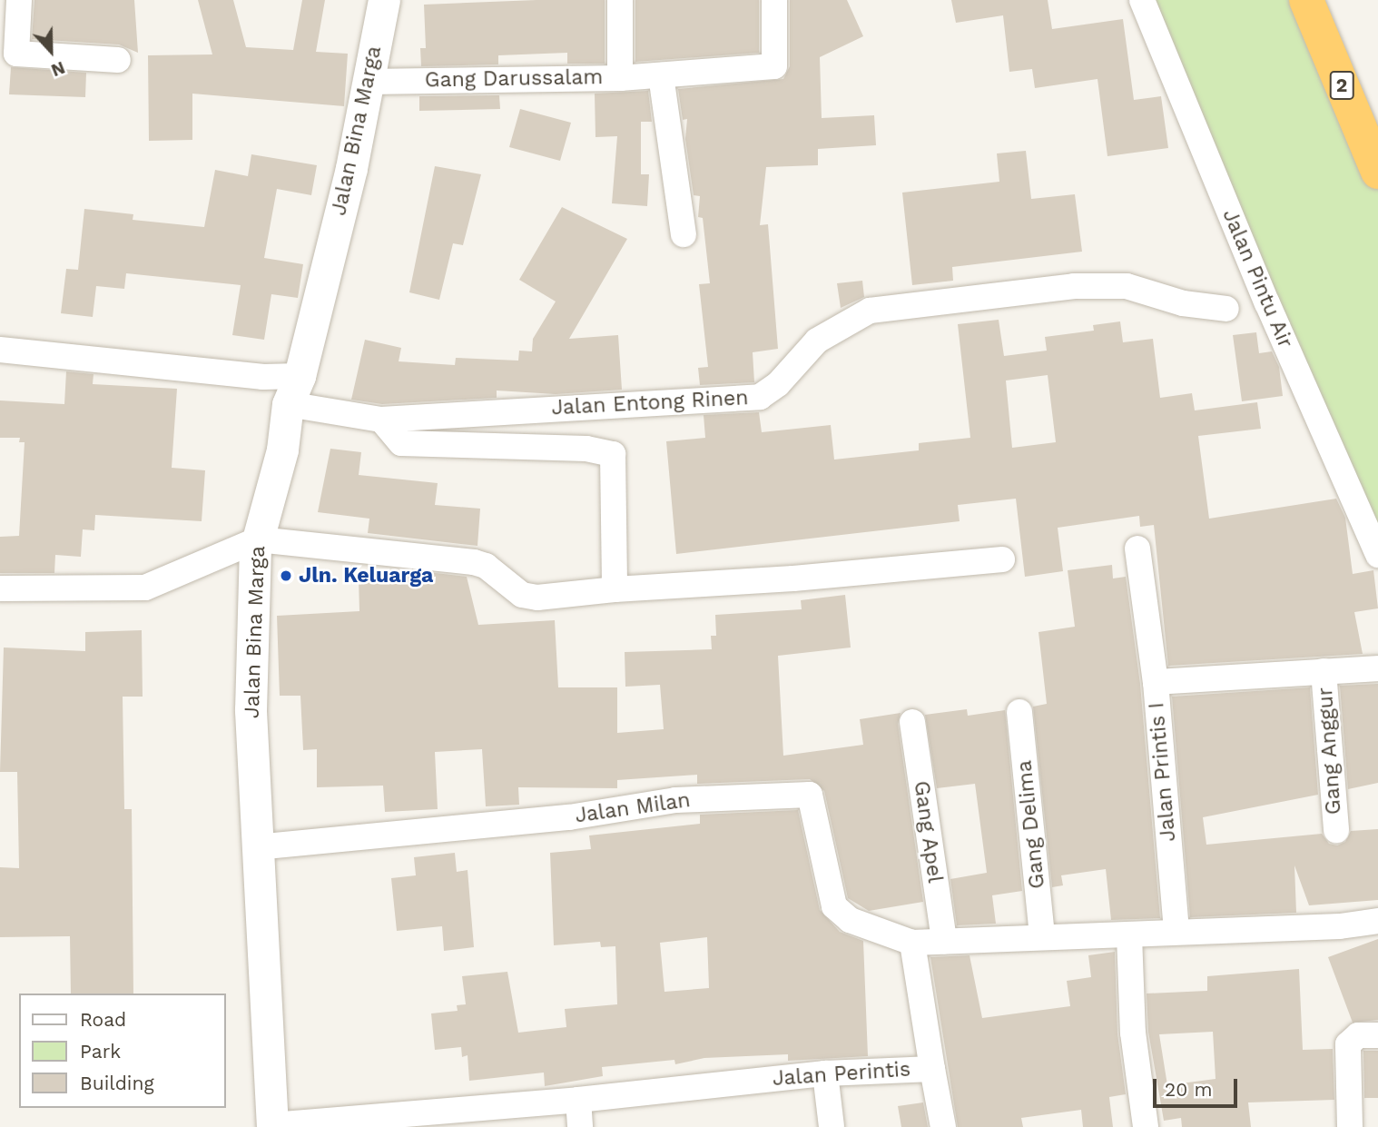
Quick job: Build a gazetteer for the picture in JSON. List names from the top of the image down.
{
  "streets": {
    "highway": ["2"],
    "street": [
      "Gang Darussalam",
      "Jalan Bina Marga",
      "Jalan Pintu Air",
      "Jalan Entong Rinen",
      "Gang Anggur",
      "Jalan Printis I",
      "Jalan Milan",
      "Gang Delima",
      "Gang Apel",
      "Jalan Perintis"
    ]
  },
  "crossings": [
    ["Gang Darussalam", "Jalan Bina Marga"],
    ["Jalan Bina Marga", "Jalan Entong Rinen"],
    ["Jalan Bina Marga", "Jalan Milan"],
    ["Jalan Bina Marga", "Jalan Perintis"],
    ["Gang Anggur", "Jalan Printis I"],
    ["Jalan Milan", "Jalan Perintis"]
  ],
  "places": ["Jln. Keluarga"],
  "legend": ["Road", "Park", "Building"],
  "scale_bar": "20 m",
  "north": "bottom"
}
